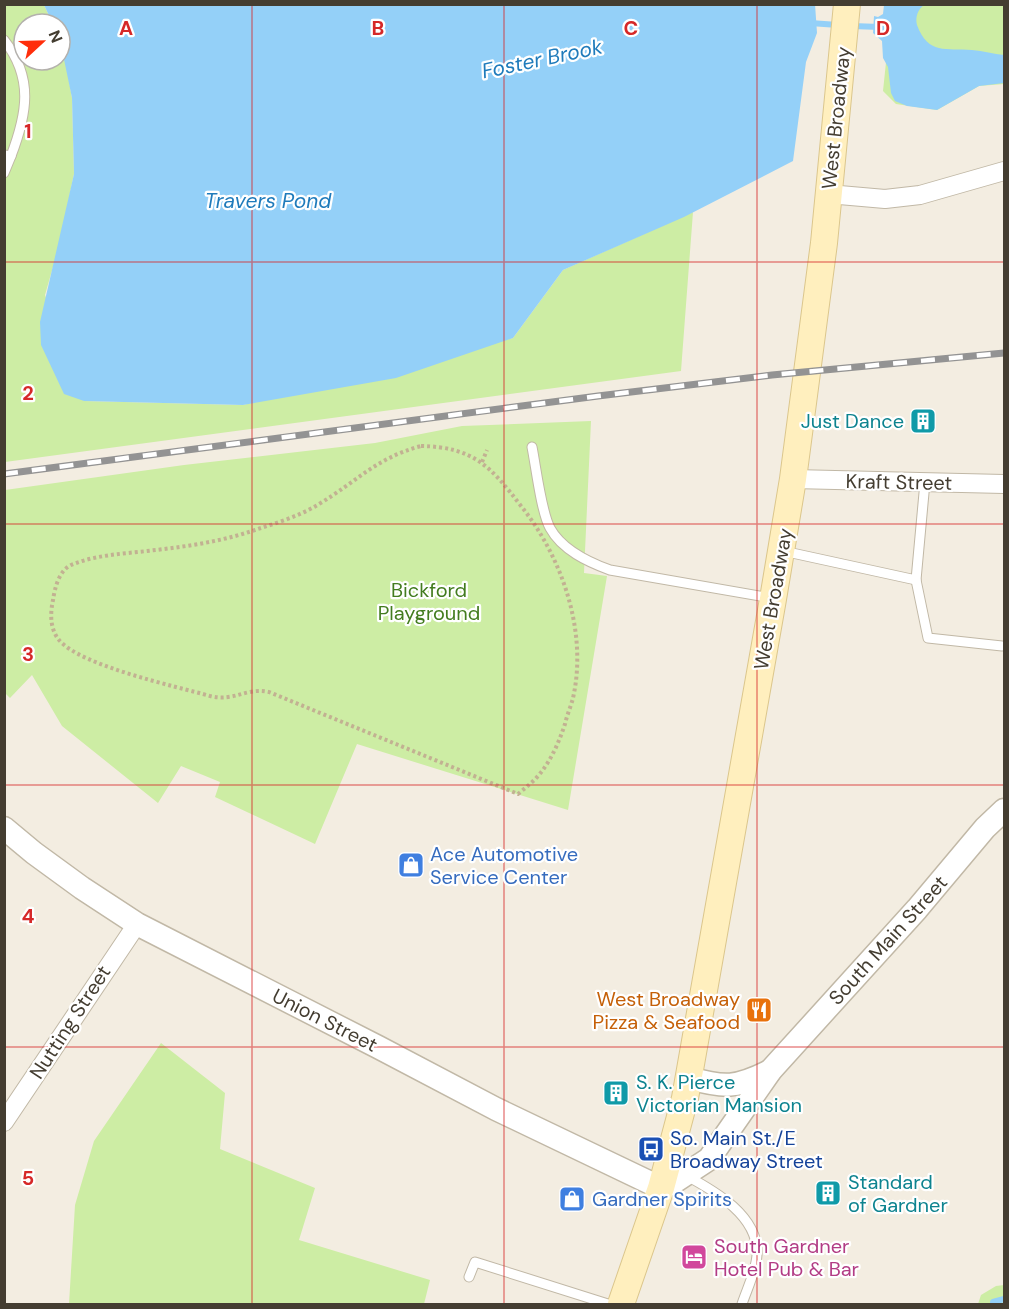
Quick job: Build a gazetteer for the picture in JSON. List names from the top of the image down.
{
  "streets": {
    "main road": ["West Broadway"],
    "street": [
      "Kraft Street",
      "South Main Street",
      "Union Street",
      "Nutting Street"
    ]
  },
  "crossings": [
    ["West Broadway", "Kraft Street"],
    ["West Broadway", "South Main Street"],
    ["West Broadway", "Union Street"],
    ["South Main Street", "Union Street"],
    ["Union Street", "Nutting Street"]
  ],
  "water": ["Foster Brook", "Travers Pond"],
  "parks": ["Bickford Playground"],
  "places": {
    "building": ["Just Dance", "S. K. Pierce Victorian Mansion", "Standard of Gardner"],
    "shop": ["Ace Automotive Service Center", "Gardner Spirits"],
    "restaurant": ["West Broadway Pizza & Seafood"],
    "bus stop": ["So. Main St./E Broadway Street"],
    "hotel": ["South Gardner Hotel Pub & Bar"]
  },
  "north": "right",
  "grid": {
    "columns": [
      "A",
      "B",
      "C",
      "D"
    ],
    "rows": [
      "1",
      "2",
      "3",
      "4",
      "5"
    ]
  }
}
